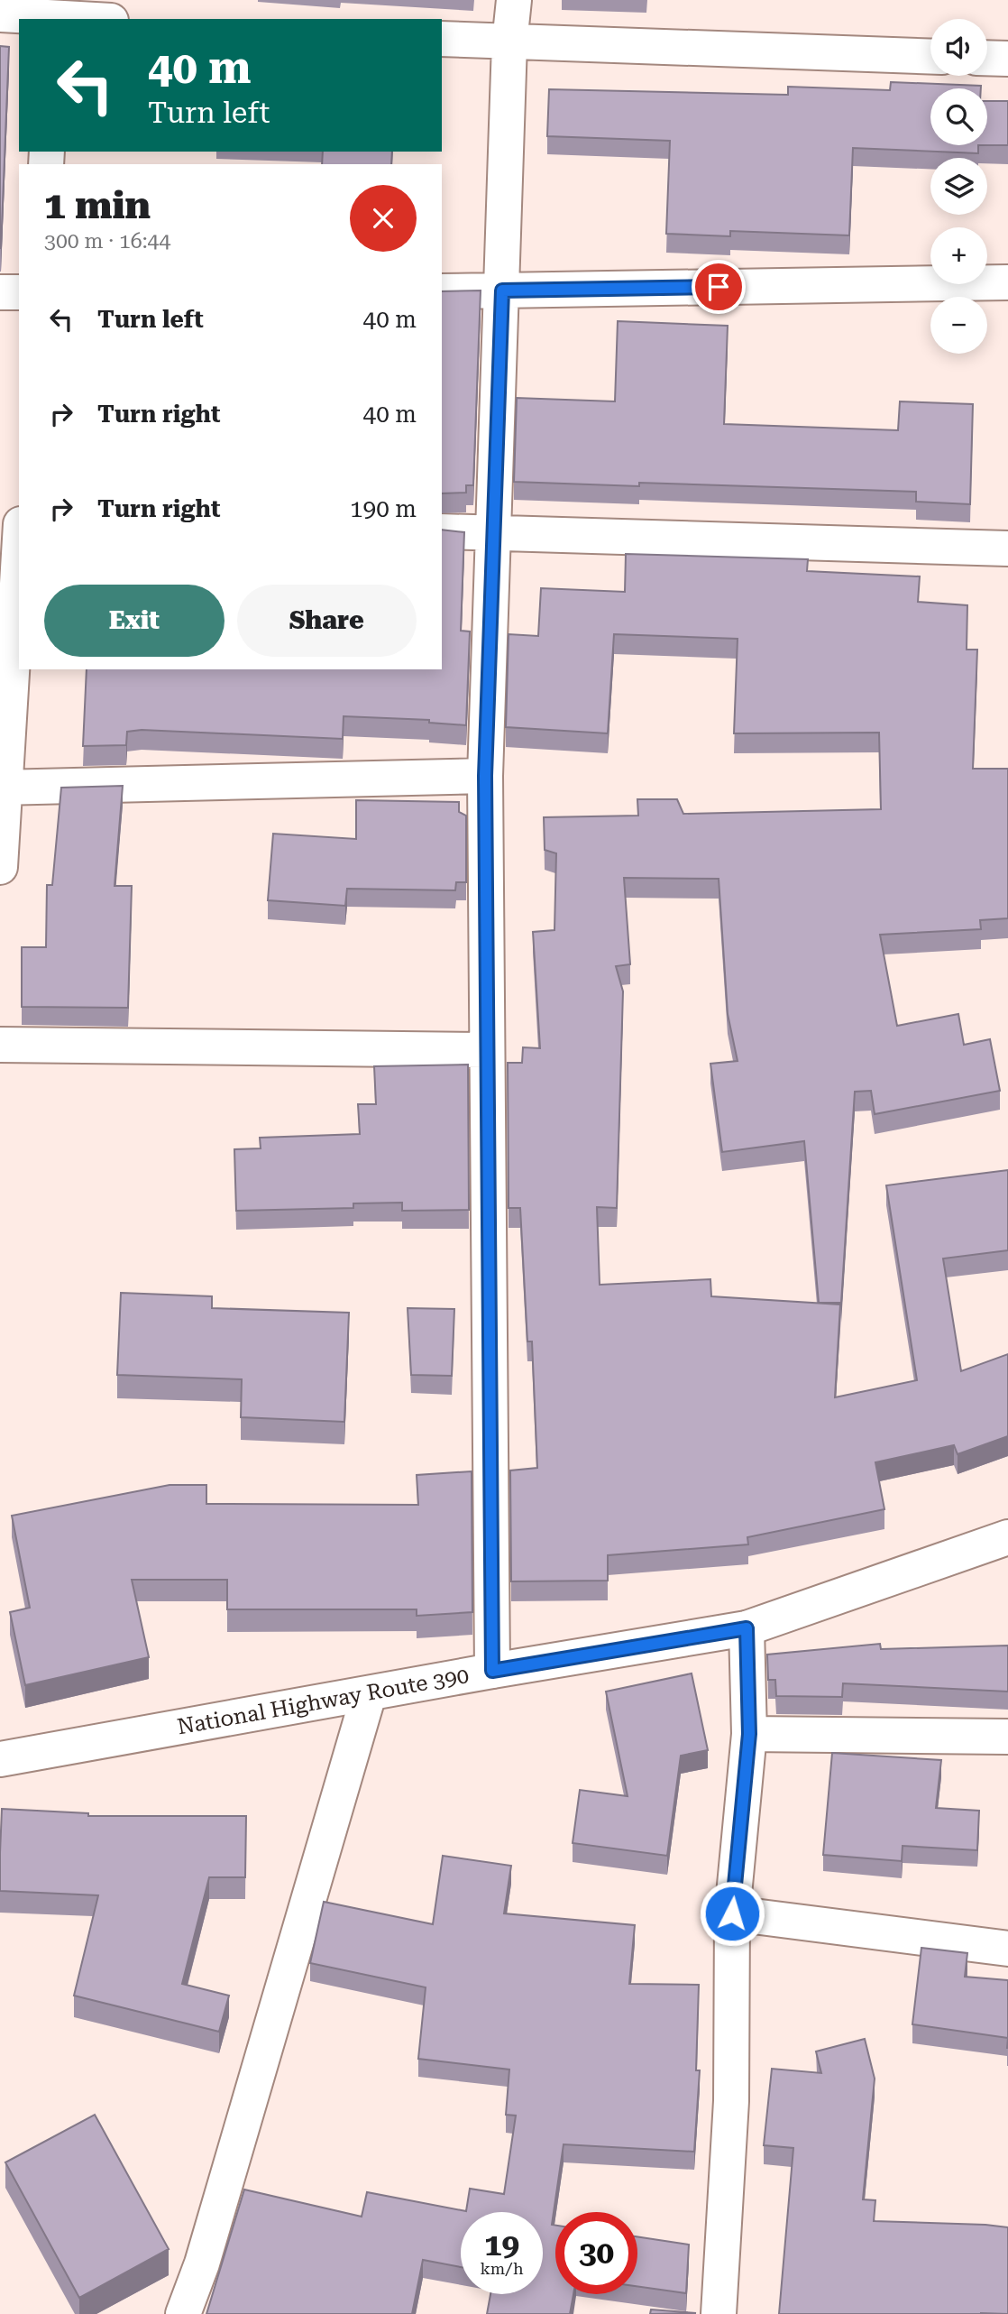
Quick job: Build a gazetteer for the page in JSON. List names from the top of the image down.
{
  "streets": {
    "main road": ["National Highway Route 390"]
  },
  "page": {
    "map_buttons": ["+", "−"],
    "turn": ["40 m", "Turn left"],
    "heading": ["1 min", "300 m · 16:44"],
    "list": [
      {
        "name": "Turn left",
        "value": "40 m"
      },
      {
        "name": "Turn right",
        "value": "40 m"
      },
      {
        "name": "Turn right",
        "value": "190 m"
      }
    ],
    "buttons": ["Exit", "Share"],
    "speed": "19 km/h",
    "limit": "30"
  }
}
